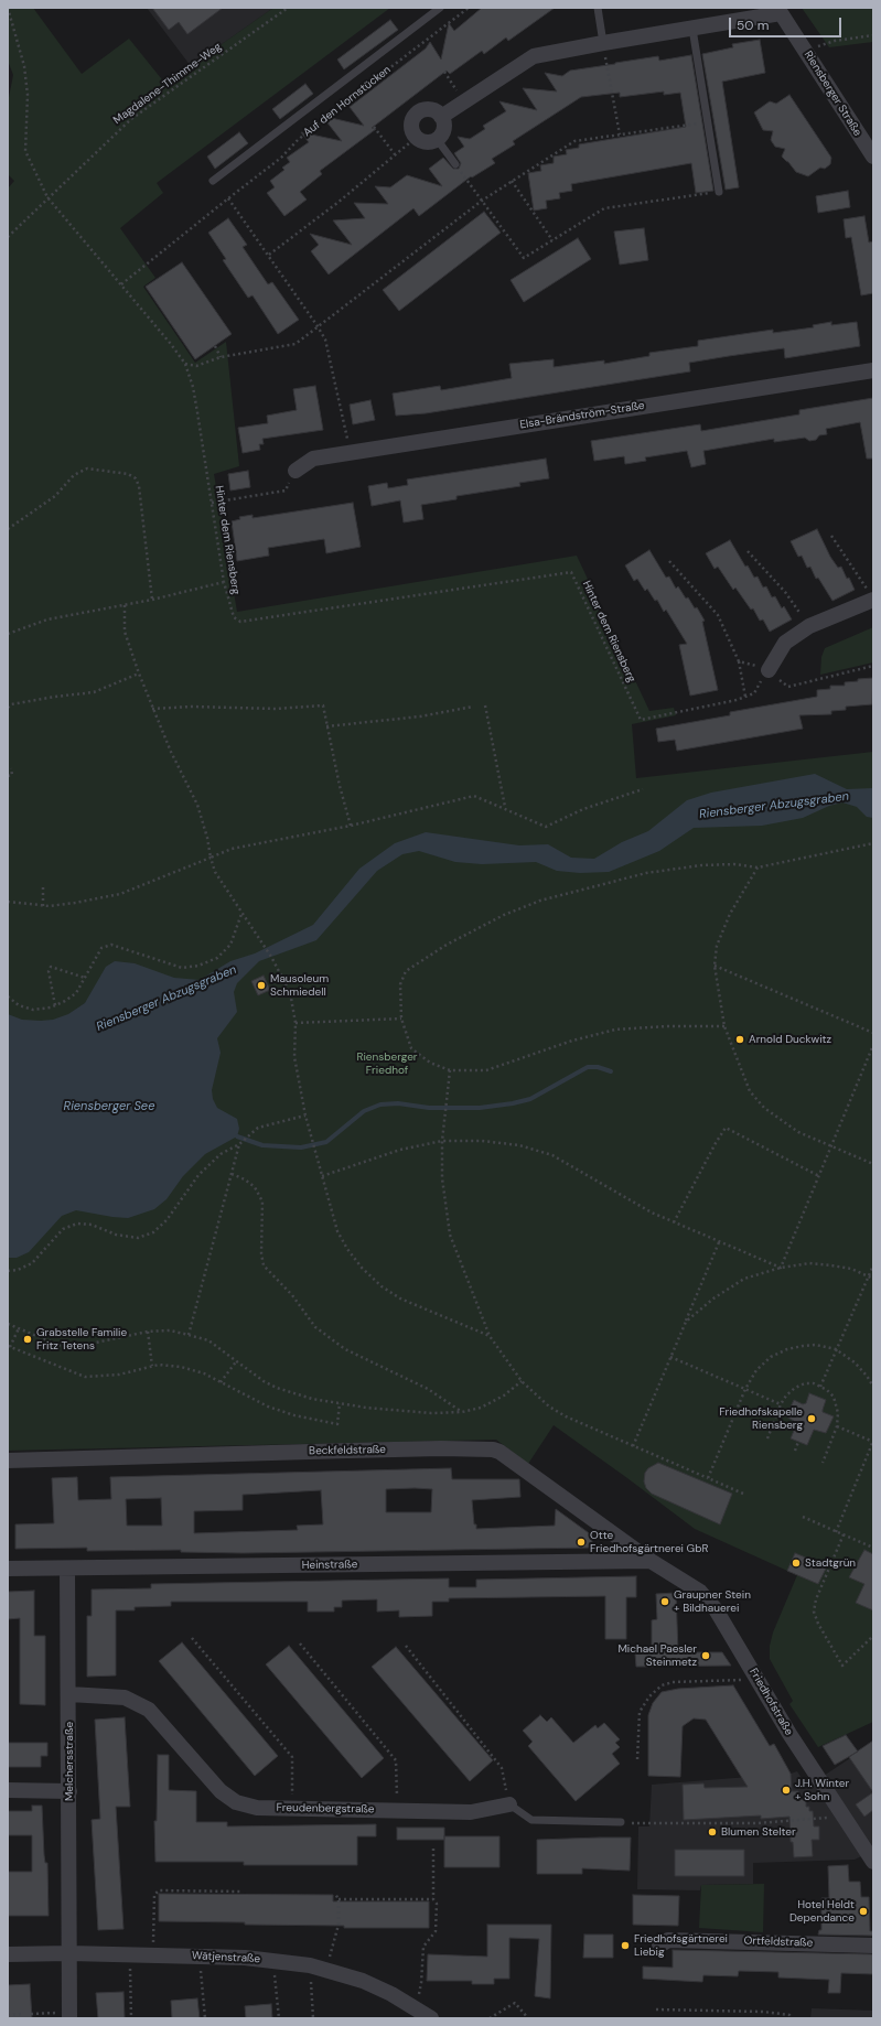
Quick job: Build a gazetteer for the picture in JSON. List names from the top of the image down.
{
  "streets": {
    "street": [
      "Riensberger Straße",
      "Elsa-Brändström-Straße",
      "Beckfeldstraße",
      "Heinstraße",
      "Friedhofstraße",
      "Melchersstraße",
      "Freudenbergstraße",
      "Ortfeldstraße",
      "Wätjenstraße"
    ],
    "lane": ["Auf den Hornstücken"],
    "path": ["Magdalene-Thimme-Weg", "Hinter dem Riensberg"]
  },
  "crossings": [
    ["Magdalene-Thimme-Weg", "Hinter dem Riensberg"],
    ["Auf den Hornstücken", "Hinter dem Riensberg"],
    ["Beckfeldstraße", "Heinstraße"],
    ["Beckfeldstraße", "Friedhofstraße"],
    ["Heinstraße", "Friedhofstraße"],
    ["Heinstraße", "Melchersstraße"],
    ["Melchersstraße", "Freudenbergstraße"],
    ["Melchersstraße", "Wätjenstraße"]
  ],
  "water": ["Riensberger Abzugsgraben", "Riensberger See"],
  "parks": ["Riensberger Friedhof"],
  "places": [
    "Mausoleum Schmiedell",
    "Arnold Duckwitz",
    "Grabstelle Familie Fritz Tetens",
    "Friedhofskapelle Riensberg",
    "Otte Friedhofsgärtnerei GbR",
    "Stadtgrün",
    "Graupner Stein + Bildhauerei",
    "Michael Paesler Steinmetz",
    "J.H. Winter + Sohn",
    "Blumen Stelter",
    "Hotel Heldt Dependance",
    "Friedhofsgärtnerei Liebig"
  ],
  "scale_bar": "50 m"
}
